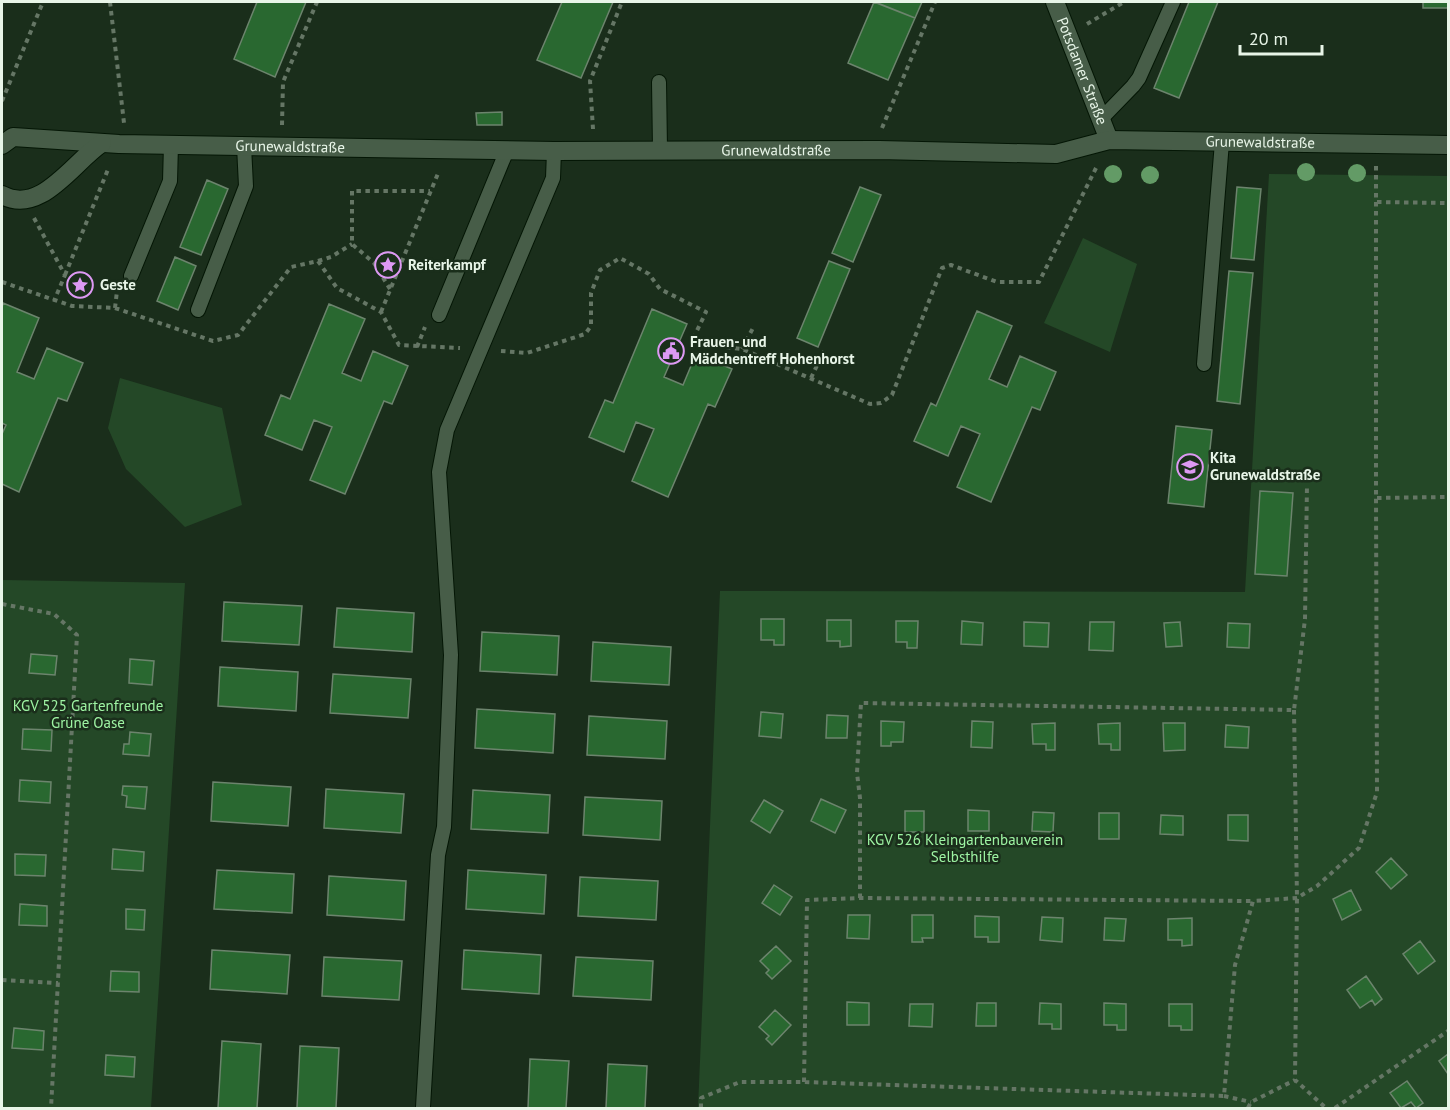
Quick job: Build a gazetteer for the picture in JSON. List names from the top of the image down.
{
  "streets": {
    "street": ["Potsdamer Straße", "Grunewaldstraße"]
  },
  "crossings": [
    ["Potsdamer Straße", "Grunewaldstraße"]
  ],
  "parks": ["KGV 525 Gartenfreunde Grüne Oase", "KGV 526 Kleingartenbauverein Selbsthilfe"],
  "places": {
    "place": ["Reiterkampf", "Geste"],
    "public building": ["Frauen- und Mädchentreff Hohenhorst"],
    "school or university": ["Kita Grunewaldstraße"]
  },
  "scale_bar": "20 m"
}
